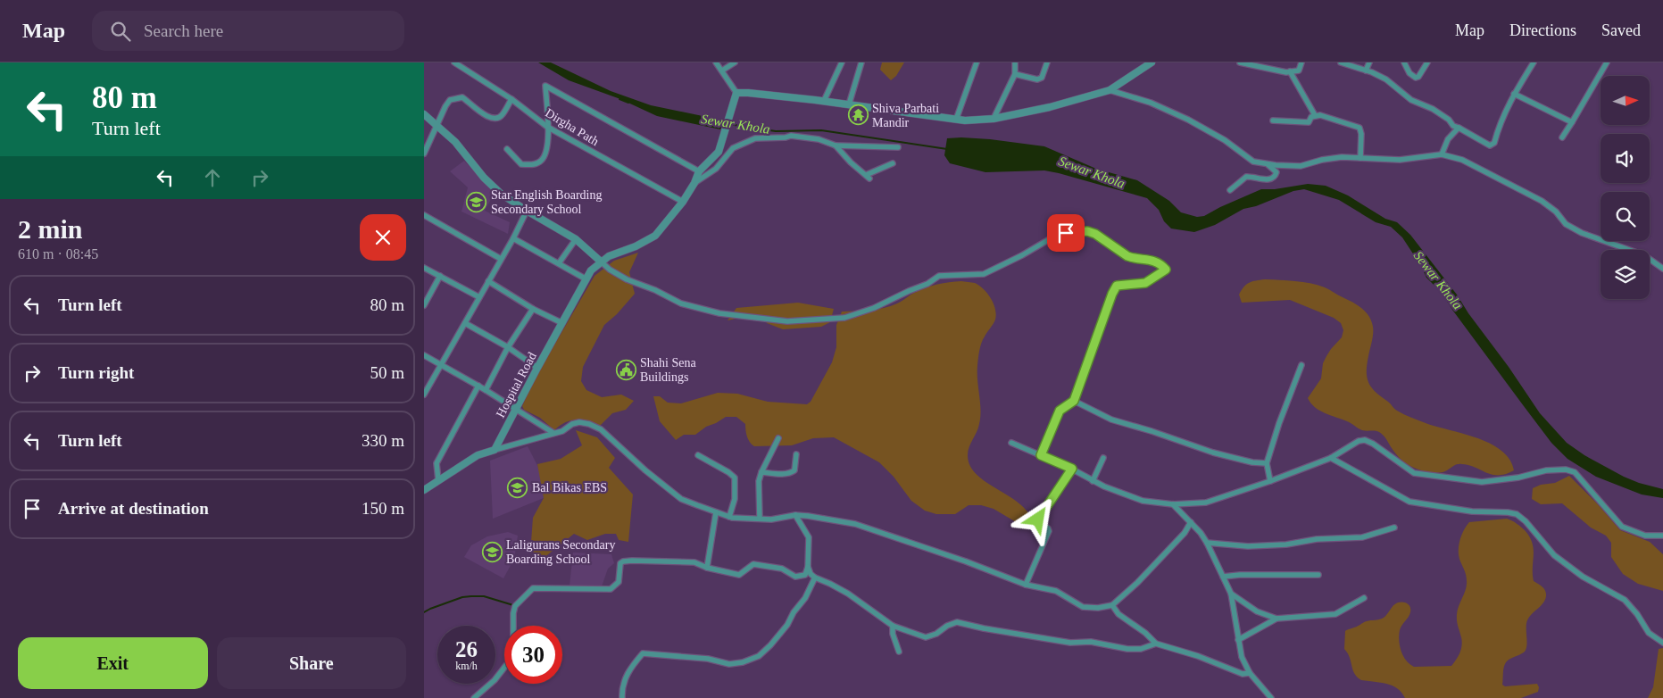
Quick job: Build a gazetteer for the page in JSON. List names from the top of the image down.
{
  "streets": {
    "street": ["Dirgha Path", "Hospital Road"]
  },
  "water": ["Sewar Khola"],
  "places": {
    "temple": ["Shiva Parbati Mandir"],
    "school or university": ["Star English Boarding Secondary School", "Bal Bikas EBS", "Laligurans Secondary Boarding School"],
    "public building": ["Shahi Sena Buildings"]
  },
  "north": "right",
  "page": {
    "header": "Map",
    "search": "Search here",
    "nav": ["Map", "Directions", "Saved"],
    "turn": ["80 m", "Turn left"],
    "heading": ["2 min", "610 m · 08:45"],
    "list": [
      {
        "name": "Turn left",
        "value": "80 m"
      },
      {
        "name": "Turn right",
        "value": "50 m"
      },
      {
        "name": "Turn left",
        "value": "330 m"
      },
      {
        "name": "Arrive at destination",
        "value": "150 m"
      }
    ],
    "speed": "26 km/h",
    "limit": "30",
    "buttons": ["Exit", "Share"]
  }
}
